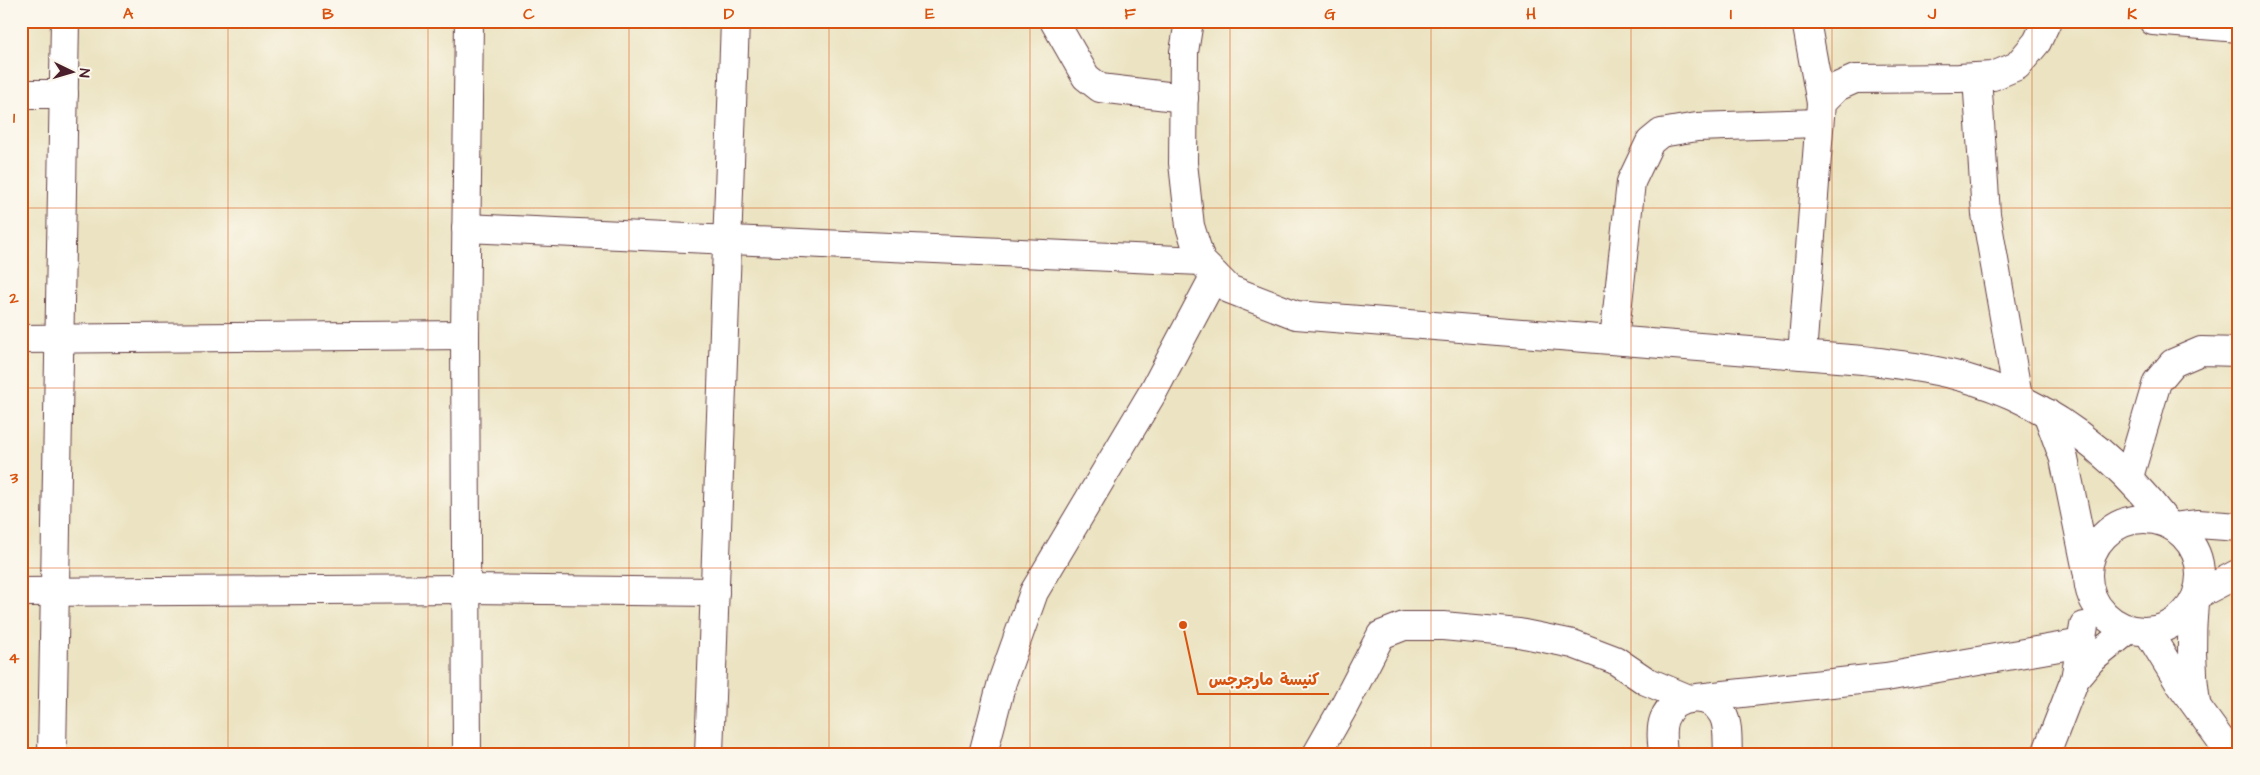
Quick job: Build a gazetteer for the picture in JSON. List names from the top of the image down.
{
  "places": ["كنيسة مارجرجس"],
  "north": "right",
  "grid": {
    "columns": [
      "A",
      "B",
      "C",
      "D",
      "E",
      "F",
      "G",
      "H",
      "I",
      "J",
      "K"
    ],
    "rows": [
      "1",
      "2",
      "3",
      "4"
    ]
  }
}
